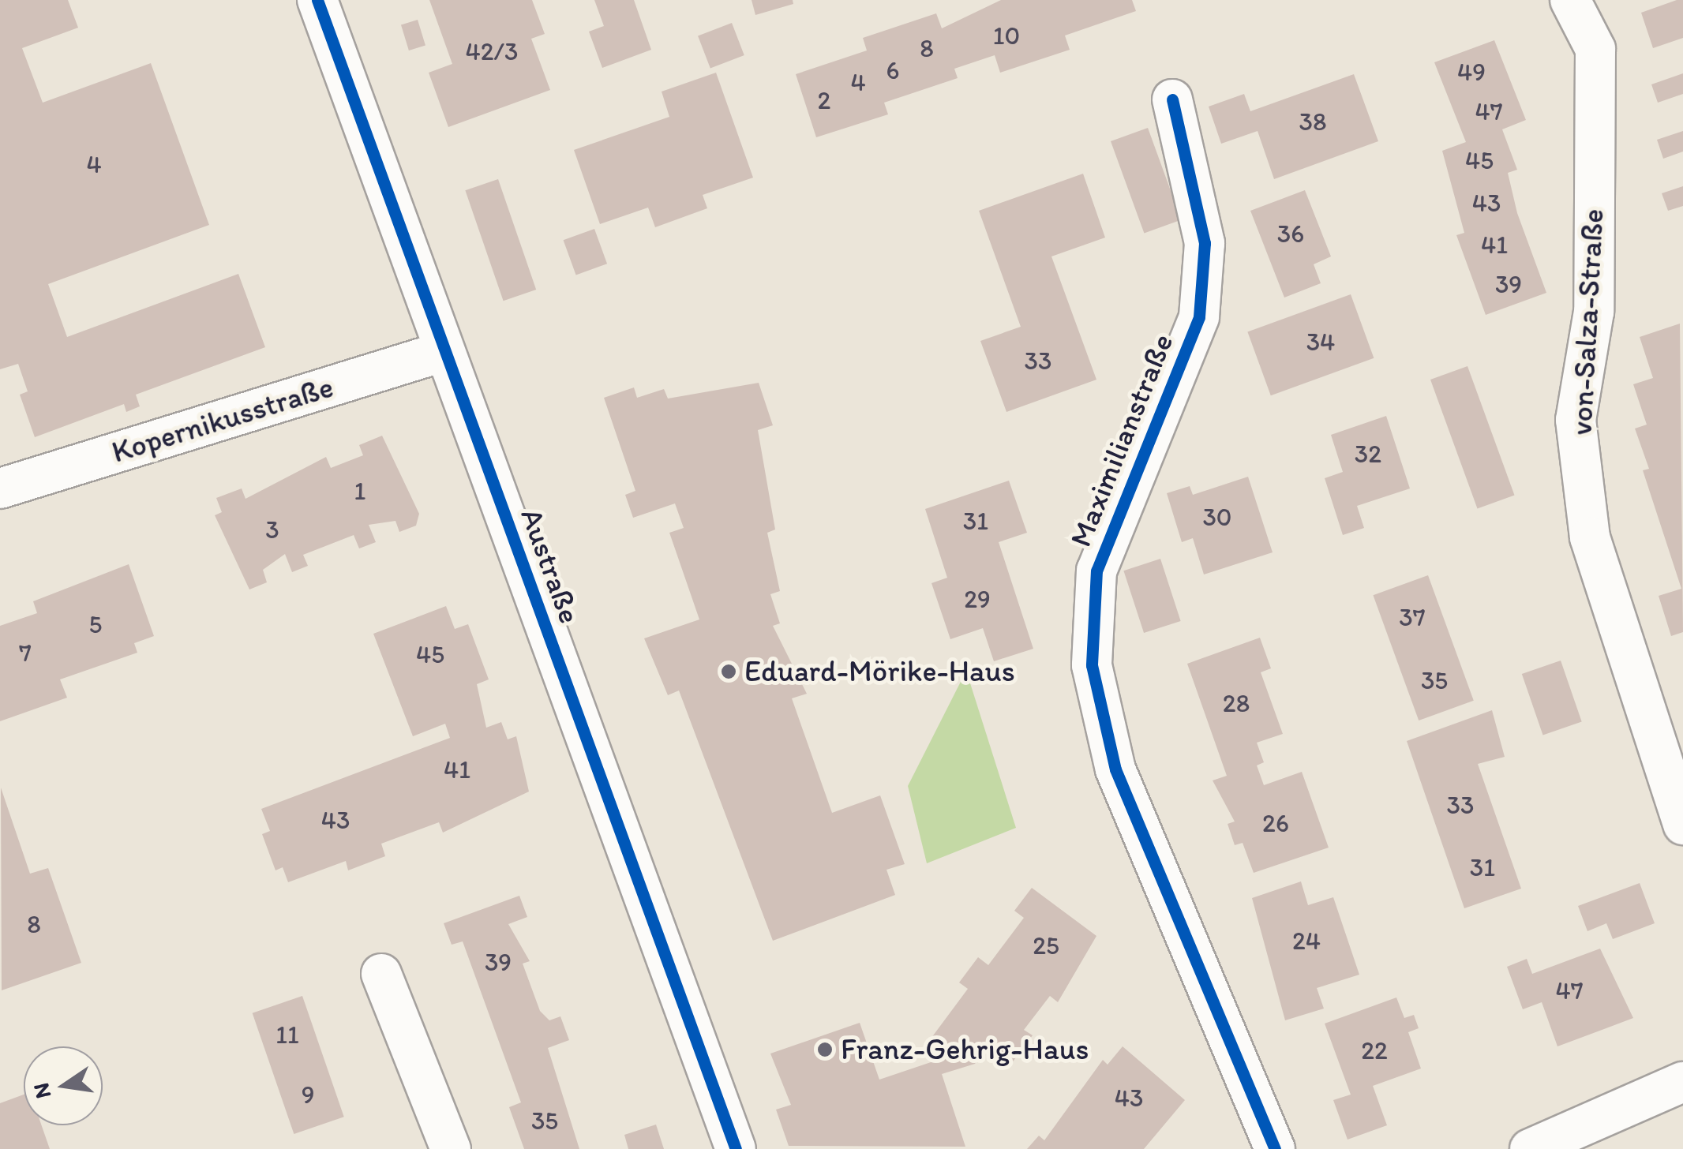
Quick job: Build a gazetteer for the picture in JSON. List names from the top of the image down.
{
  "streets": {
    "street": [
      "von-Salza-Straße",
      "Kopernikusstraße",
      "Maximilianstraße",
      "Austraße"
    ]
  },
  "crossings": [
    ["Kopernikusstraße", "Austraße"]
  ],
  "places": ["Eduard-Mörike-Haus", "Franz-Gehrig-Haus"],
  "house_numbers": [
    "10",
    "8",
    "42/3",
    "6",
    "49",
    "4",
    "2",
    "47",
    "38",
    "45",
    "4",
    "43",
    "36",
    "41",
    "39",
    "34",
    "33",
    "32",
    "1",
    "30",
    "31",
    "3",
    "29",
    "37",
    "5",
    "7",
    "45",
    "35",
    "28",
    "41",
    "33",
    "43",
    "26",
    "31",
    "8",
    "24",
    "25",
    "39",
    "47",
    "11",
    "22",
    "9",
    "43",
    "35"
  ],
  "north": "left"
}
